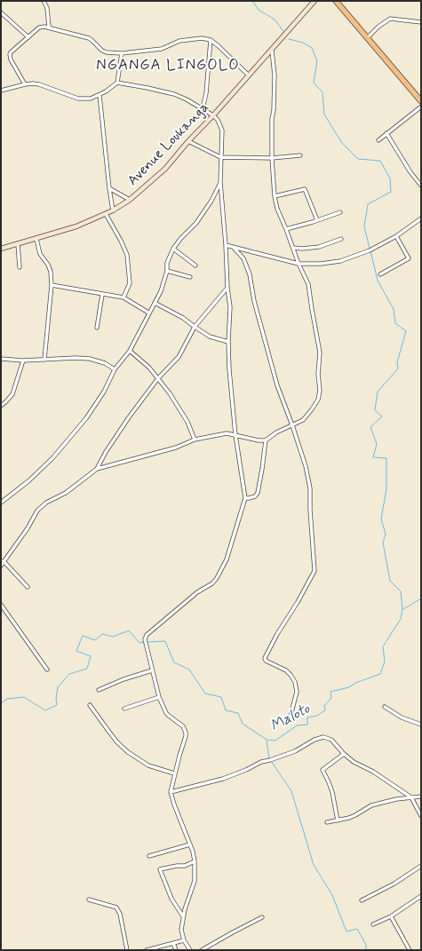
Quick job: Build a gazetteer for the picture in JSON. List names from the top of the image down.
{
  "streets": {
    "main road": ["Avenue Loukanga"]
  },
  "districts": ["NGANGA LINGOLO"],
  "water": ["Maloto"]
}
